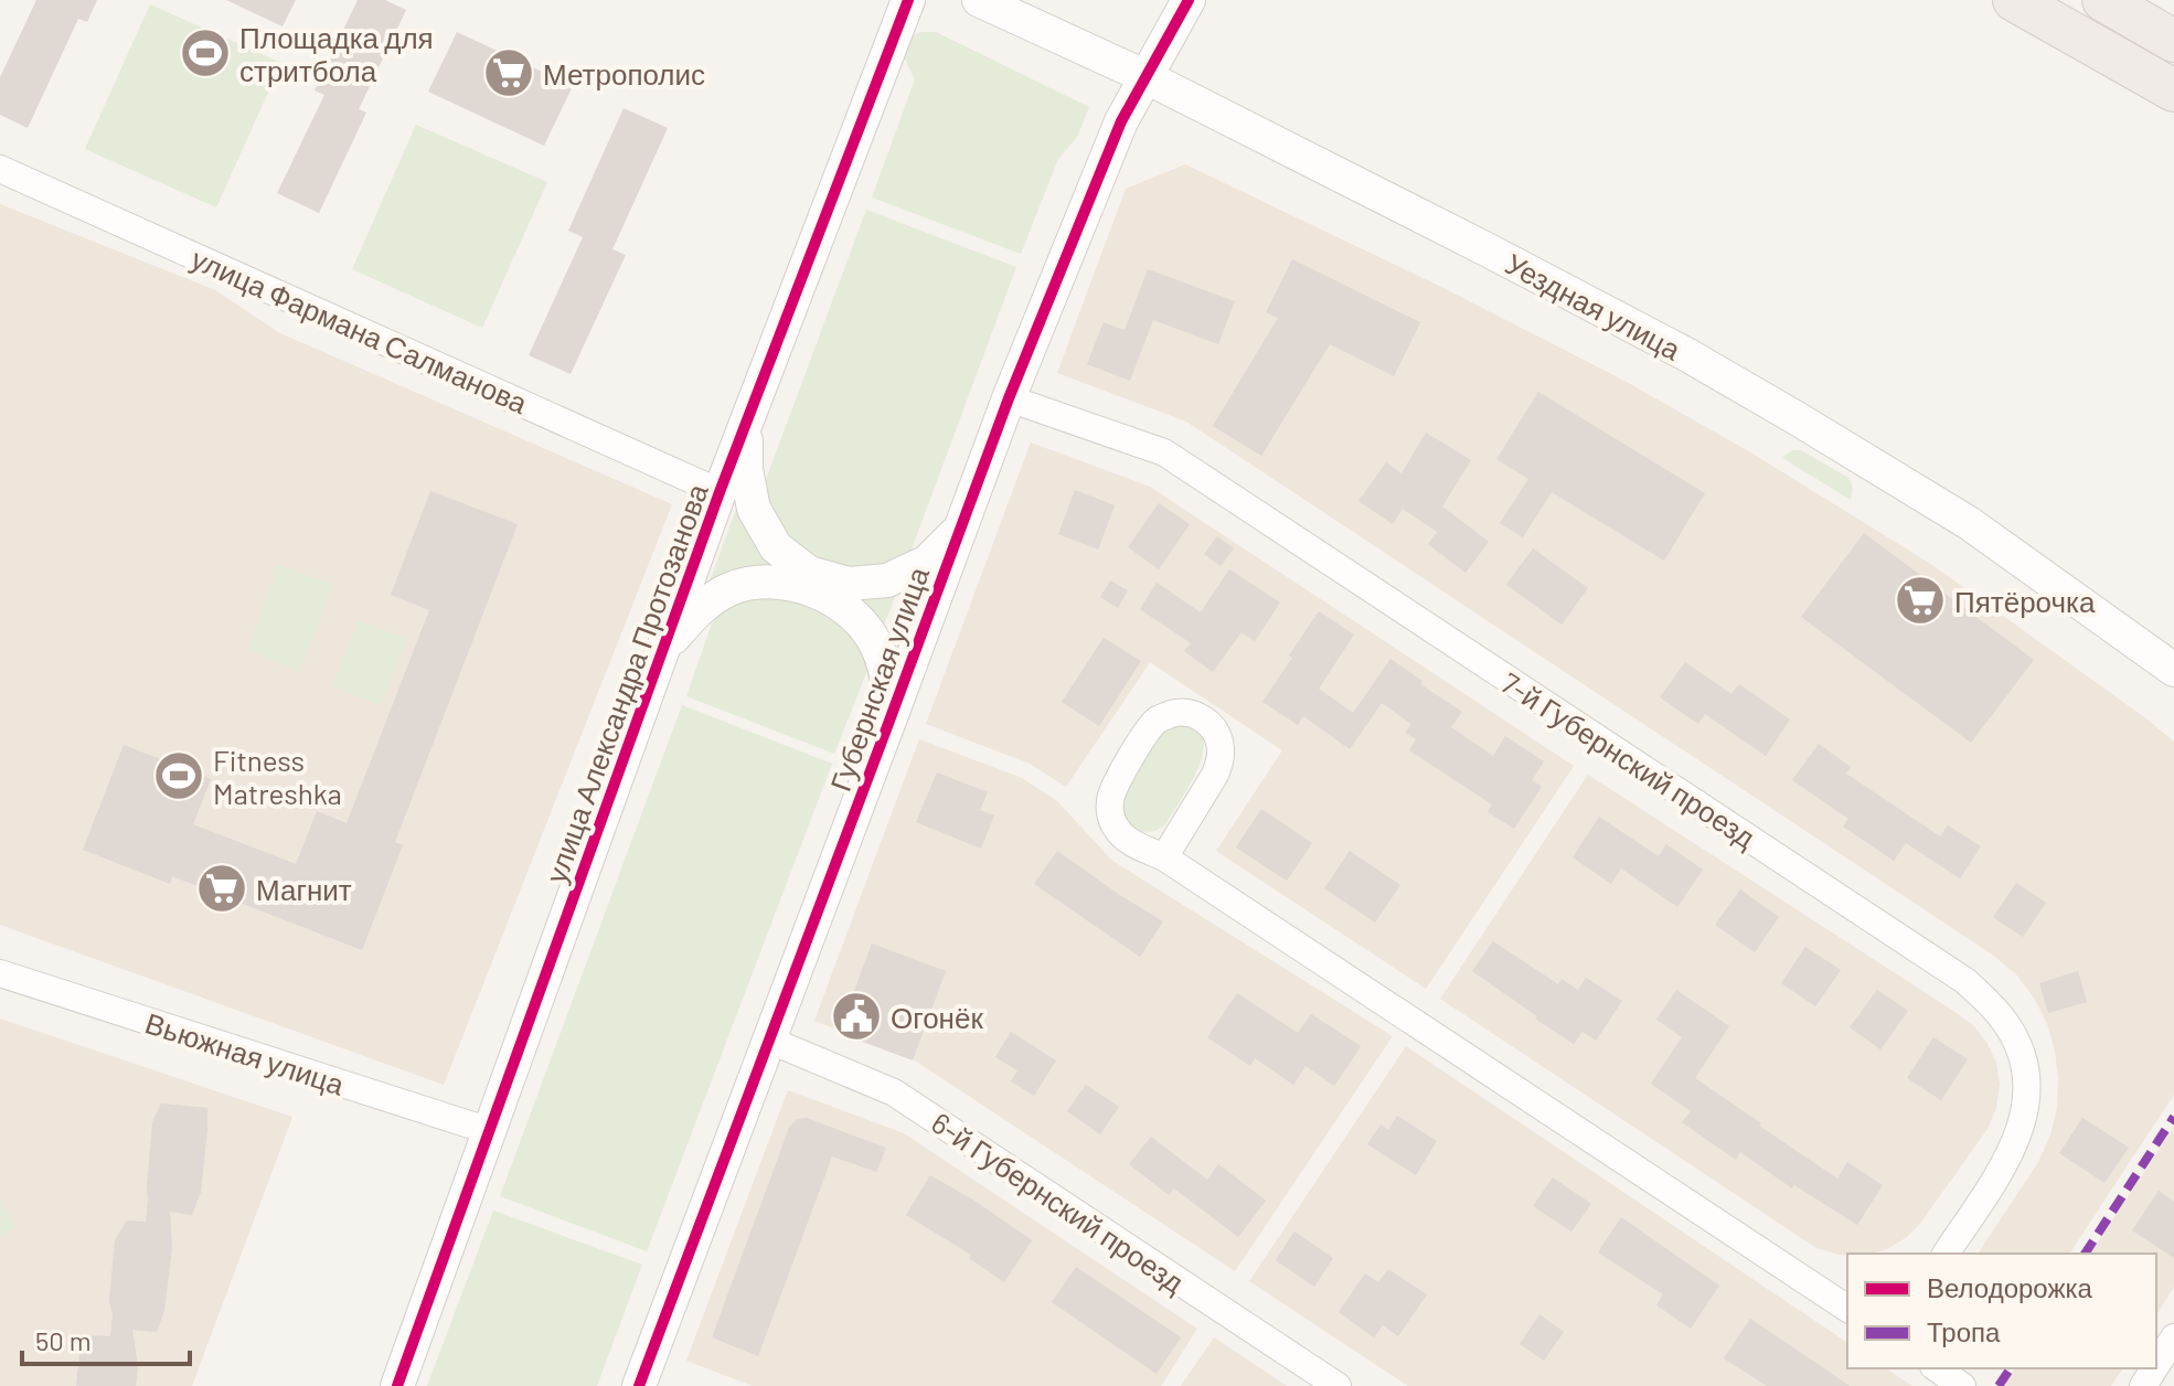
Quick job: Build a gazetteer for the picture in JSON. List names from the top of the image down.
{
  "streets": {
    "street": [
      "Уездная улица",
      "улица Фармана Салманова",
      "Губернская улица",
      "улица Александра Протозанова",
      "7-й Губернский проезд",
      "Вьюжная улица",
      "6-й Губернский проезд"
    ]
  },
  "crossings": [
    ["Уездная улица", "Губернская улица"],
    ["улица Фармана Салманова", "улица Александра Протозанова"],
    ["Губернская улица", "7-й Губернский проезд"],
    ["Губернская улица", "6-й Губернский проезд"],
    ["улица Александра Протозанова", "Вьюжная улица"]
  ],
  "places": {
    "sports": ["Площадка для стритбола", "Fitness Matreshka"],
    "supermarket": ["Метрополис", "Пятёрочка", "Магнит"],
    "public building": ["Огонёк"]
  },
  "legend": ["Велодорожка", "Тропа"],
  "scale_bar": "50 m"
}
